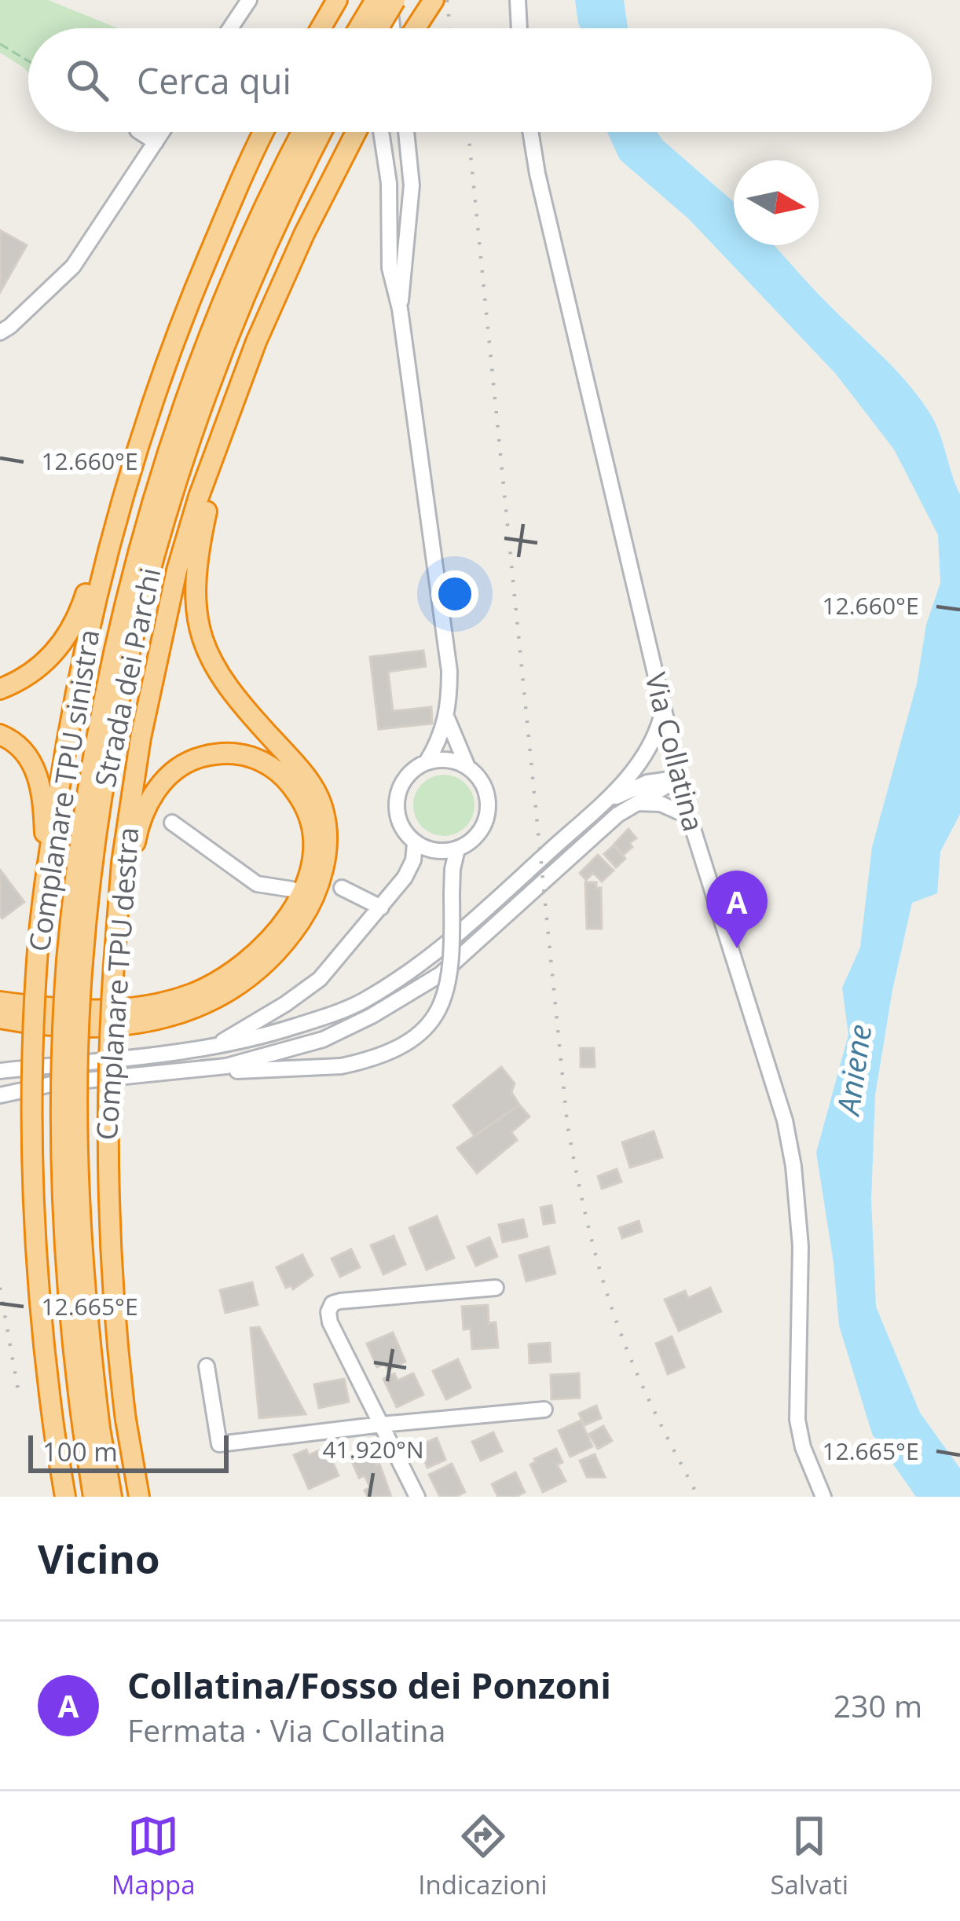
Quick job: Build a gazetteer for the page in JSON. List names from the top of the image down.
{
  "streets": {
    "highway": ["Strada dei Parchi", "Complanare TPU sinistra", "Complanare TPU destra"],
    "street": ["Via Collatina"]
  },
  "water": ["Aniene"],
  "scale_bar": "100 m",
  "north": "right",
  "page": {
    "search": "Cerca qui",
    "pins": "A",
    "scale": "100 m",
    "heading": "Vicino",
    "list": [
      {
        "mark": "A",
        "name": "Collatina/Fosso dei Ponzoni",
        "note": "Fermata · Via Collatina",
        "value": "230 m"
      }
    ],
    "nav": ["Mappa", "Indicazioni", "Salvati"]
  },
  "coordinates": ["12.660°E", "12.665°E", "41.920°N"]
}
